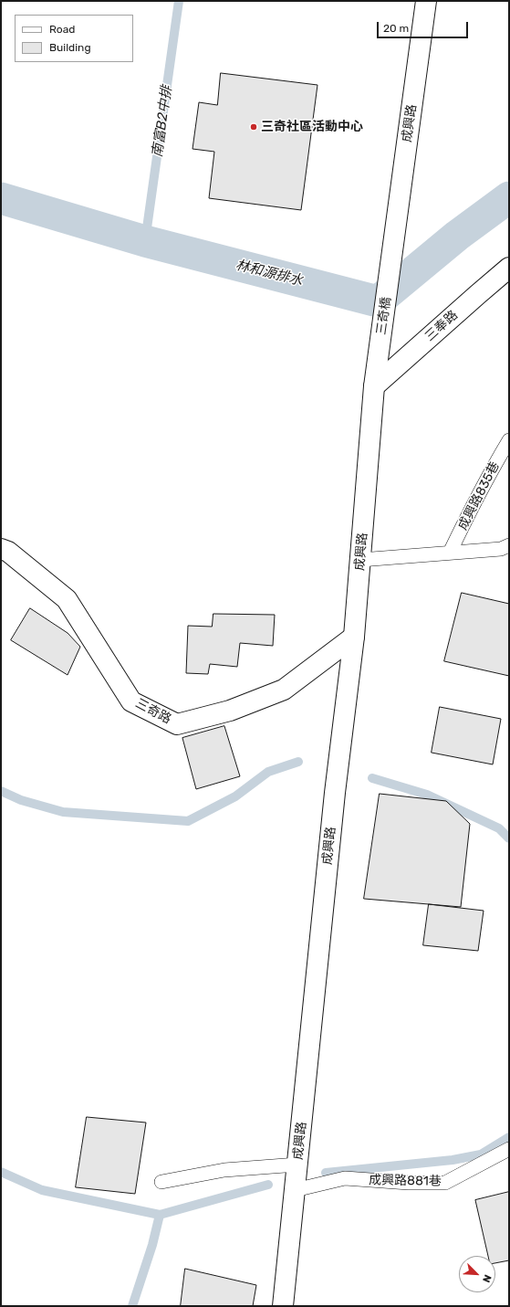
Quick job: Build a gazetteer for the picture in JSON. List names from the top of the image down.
{
  "streets": {
    "street": [
      "成興路",
      "三奇橋",
      "三奉路",
      "三奇路"
    ],
    "lane": ["成興路835巷", "成興路881巷"]
  },
  "crossings": [
    ["成興路", "三奇橋"],
    ["成興路", "三奉路"],
    ["成興路", "三奇路"],
    ["成興路", "成興路881巷"],
    ["三奇橋", "三奉路"]
  ],
  "water": ["南富B2中排", "林和源排水"],
  "places": ["三奇社區活動中心"],
  "legend": ["Road", "Building"],
  "scale_bar": "20 m",
  "north": "bottom right"
}
